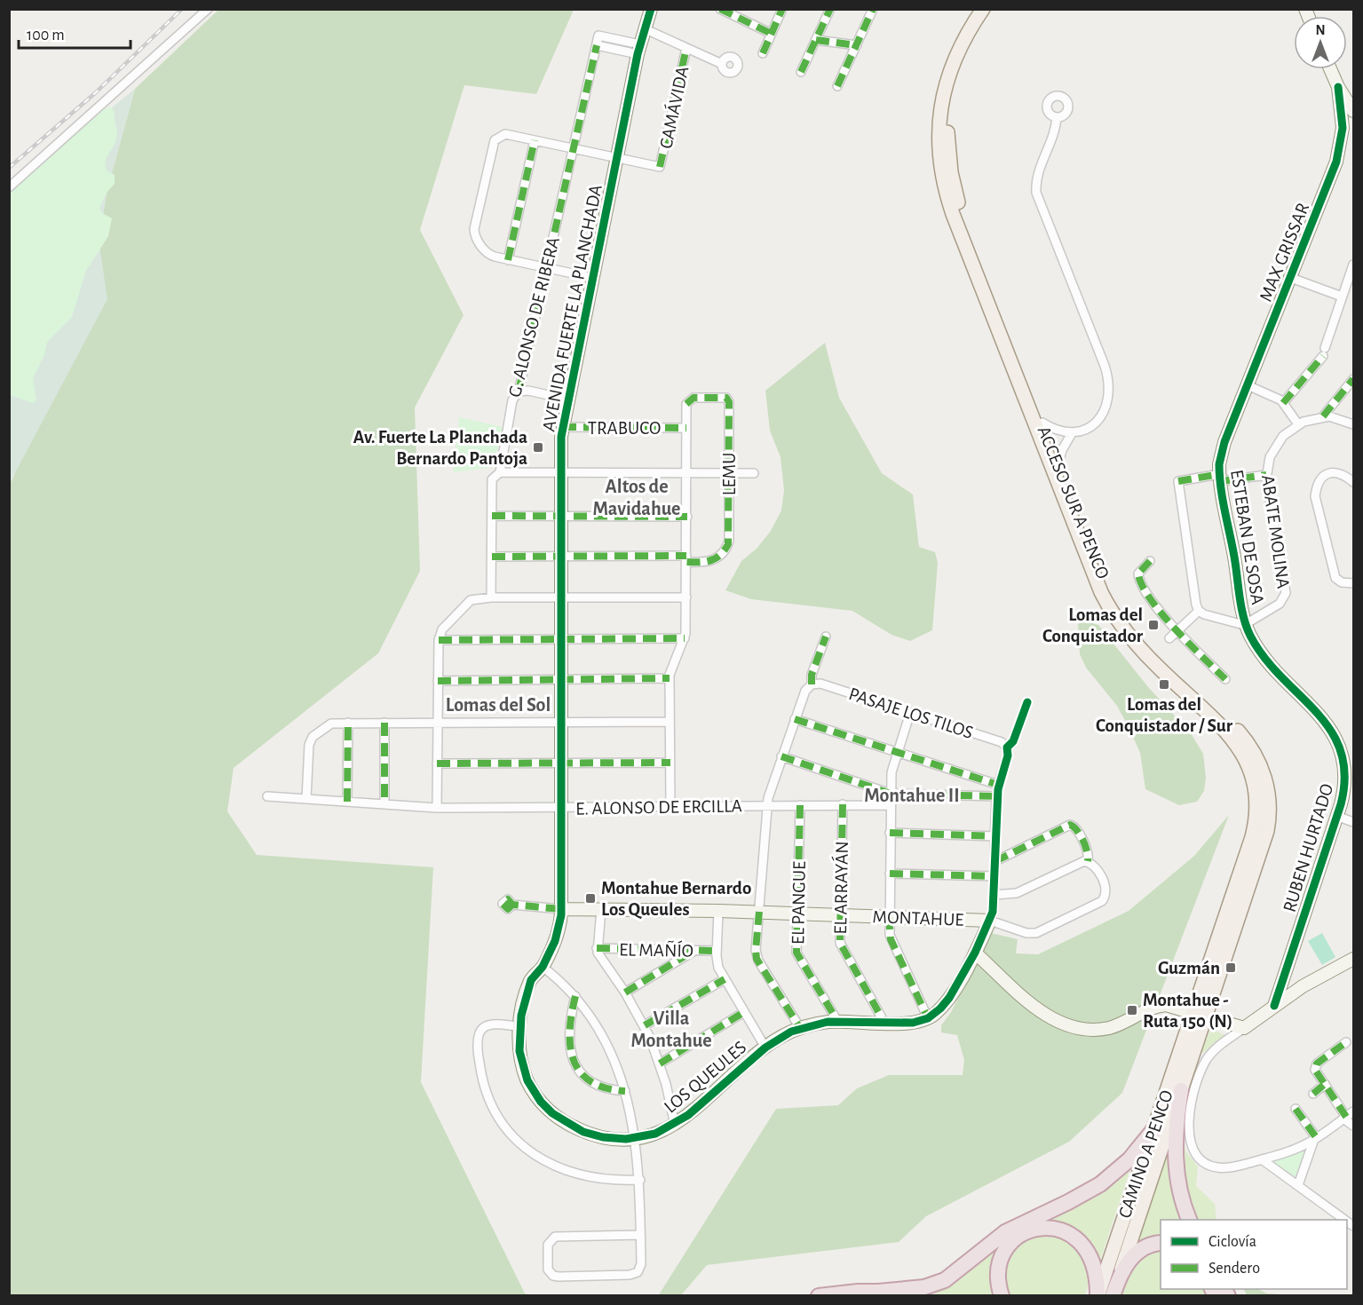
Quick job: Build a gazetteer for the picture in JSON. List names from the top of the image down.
{
  "streets": {
    "highway": ["CAMINO A PENCO"],
    "main road": ["ACCESO SUR A PENCO"],
    "street": [
      "CAMÁVIDA",
      "MAX GRISSAR",
      "AVENIDA FUERTE LA PLANCHADA",
      "G. ALONSO DE RIBERA",
      "TRABUCO",
      "LEMU",
      "ABATE MOLINA",
      "ESTEBAN DE SOSA",
      "PASAJE LOS TILOS",
      "E. ALONSO DE ERCILLA",
      "RUBEN HURTADO",
      "EL ARRAYÁN",
      "EL PANGUE",
      "MONTAHUE",
      "EL MAÑÍO",
      "LOS QUEULES"
    ]
  },
  "crossings": [
    ["CAMÁVIDA", "AVENIDA FUERTE LA PLANCHADA"],
    ["MAX GRISSAR", "ESTEBAN DE SOSA"],
    ["AVENIDA FUERTE LA PLANCHADA", "G. ALONSO DE RIBERA"],
    ["AVENIDA FUERTE LA PLANCHADA", "TRABUCO"],
    ["AVENIDA FUERTE LA PLANCHADA", "LEMU"],
    ["AVENIDA FUERTE LA PLANCHADA", "E. ALONSO DE ERCILLA"],
    ["AVENIDA FUERTE LA PLANCHADA", "LOS QUEULES"],
    ["G. ALONSO DE RIBERA", "LEMU"],
    ["TRABUCO", "LEMU"],
    ["ACCESO SUR A PENCO", "MONTAHUE"],
    ["ACCESO SUR A PENCO", "CAMINO A PENCO"],
    ["ABATE MOLINA", "ESTEBAN DE SOSA"],
    ["ESTEBAN DE SOSA", "RUBEN HURTADO"],
    ["E. ALONSO DE ERCILLA", "EL ARRAYÁN"],
    ["E. ALONSO DE ERCILLA", "EL PANGUE"],
    ["E. ALONSO DE ERCILLA", "LOS QUEULES"],
    ["EL ARRAYÁN", "MONTAHUE"],
    ["EL ARRAYÁN", "LOS QUEULES"],
    ["EL PANGUE", "MONTAHUE"],
    ["EL PANGUE", "LOS QUEULES"],
    ["MONTAHUE", "LOS QUEULES"],
    ["MONTAHUE", "CAMINO A PENCO"]
  ],
  "districts": [
    "Altos de Mavidahue",
    "Lomas del Sol",
    "Montahue II",
    "Villa Montahue"
  ],
  "places": {
    "transit": [
      "Av. Fuerte La Planchada Bernardo Pantoja",
      "Lomas del Conquistador",
      "Lomas del Conquistador / Sur",
      "Montahue Bernardo Los Queules",
      "Guzmán",
      "Montahue - Ruta 150 (N)"
    ]
  },
  "legend": ["Ciclovía", "Sendero"],
  "scale_bar": "100 m",
  "north": "top"
}
